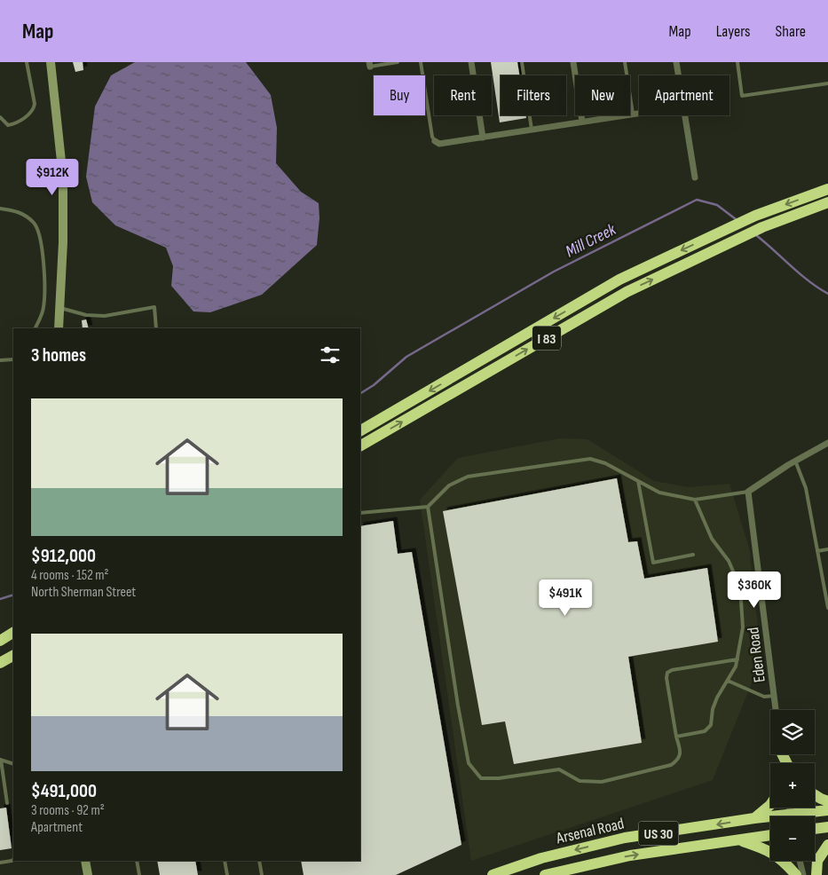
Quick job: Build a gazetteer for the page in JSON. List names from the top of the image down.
{
  "streets": {
    "highway": ["I 83", "Arsenal Road", "US 30"],
    "street": ["Eden Road"]
  },
  "water": ["Mill Creek"],
  "page": {
    "header": "Map",
    "nav": ["Map", "Layers", "Share"],
    "chip": [
      "Buy",
      "Rent",
      "Filters",
      "New",
      "Apartment"
    ],
    "price": ["$912K", "$360K", "$491K"],
    "heading": "3 homes",
    "list": [
      {
        "name": "$912,000",
        "note": "4 rooms · 152 m² · North Sherman Street"
      },
      {
        "name": "$491,000",
        "note": "3 rooms · 92 m² · Apartment"
      }
    ],
    "map_buttons": ["+", "−"]
  }
}
